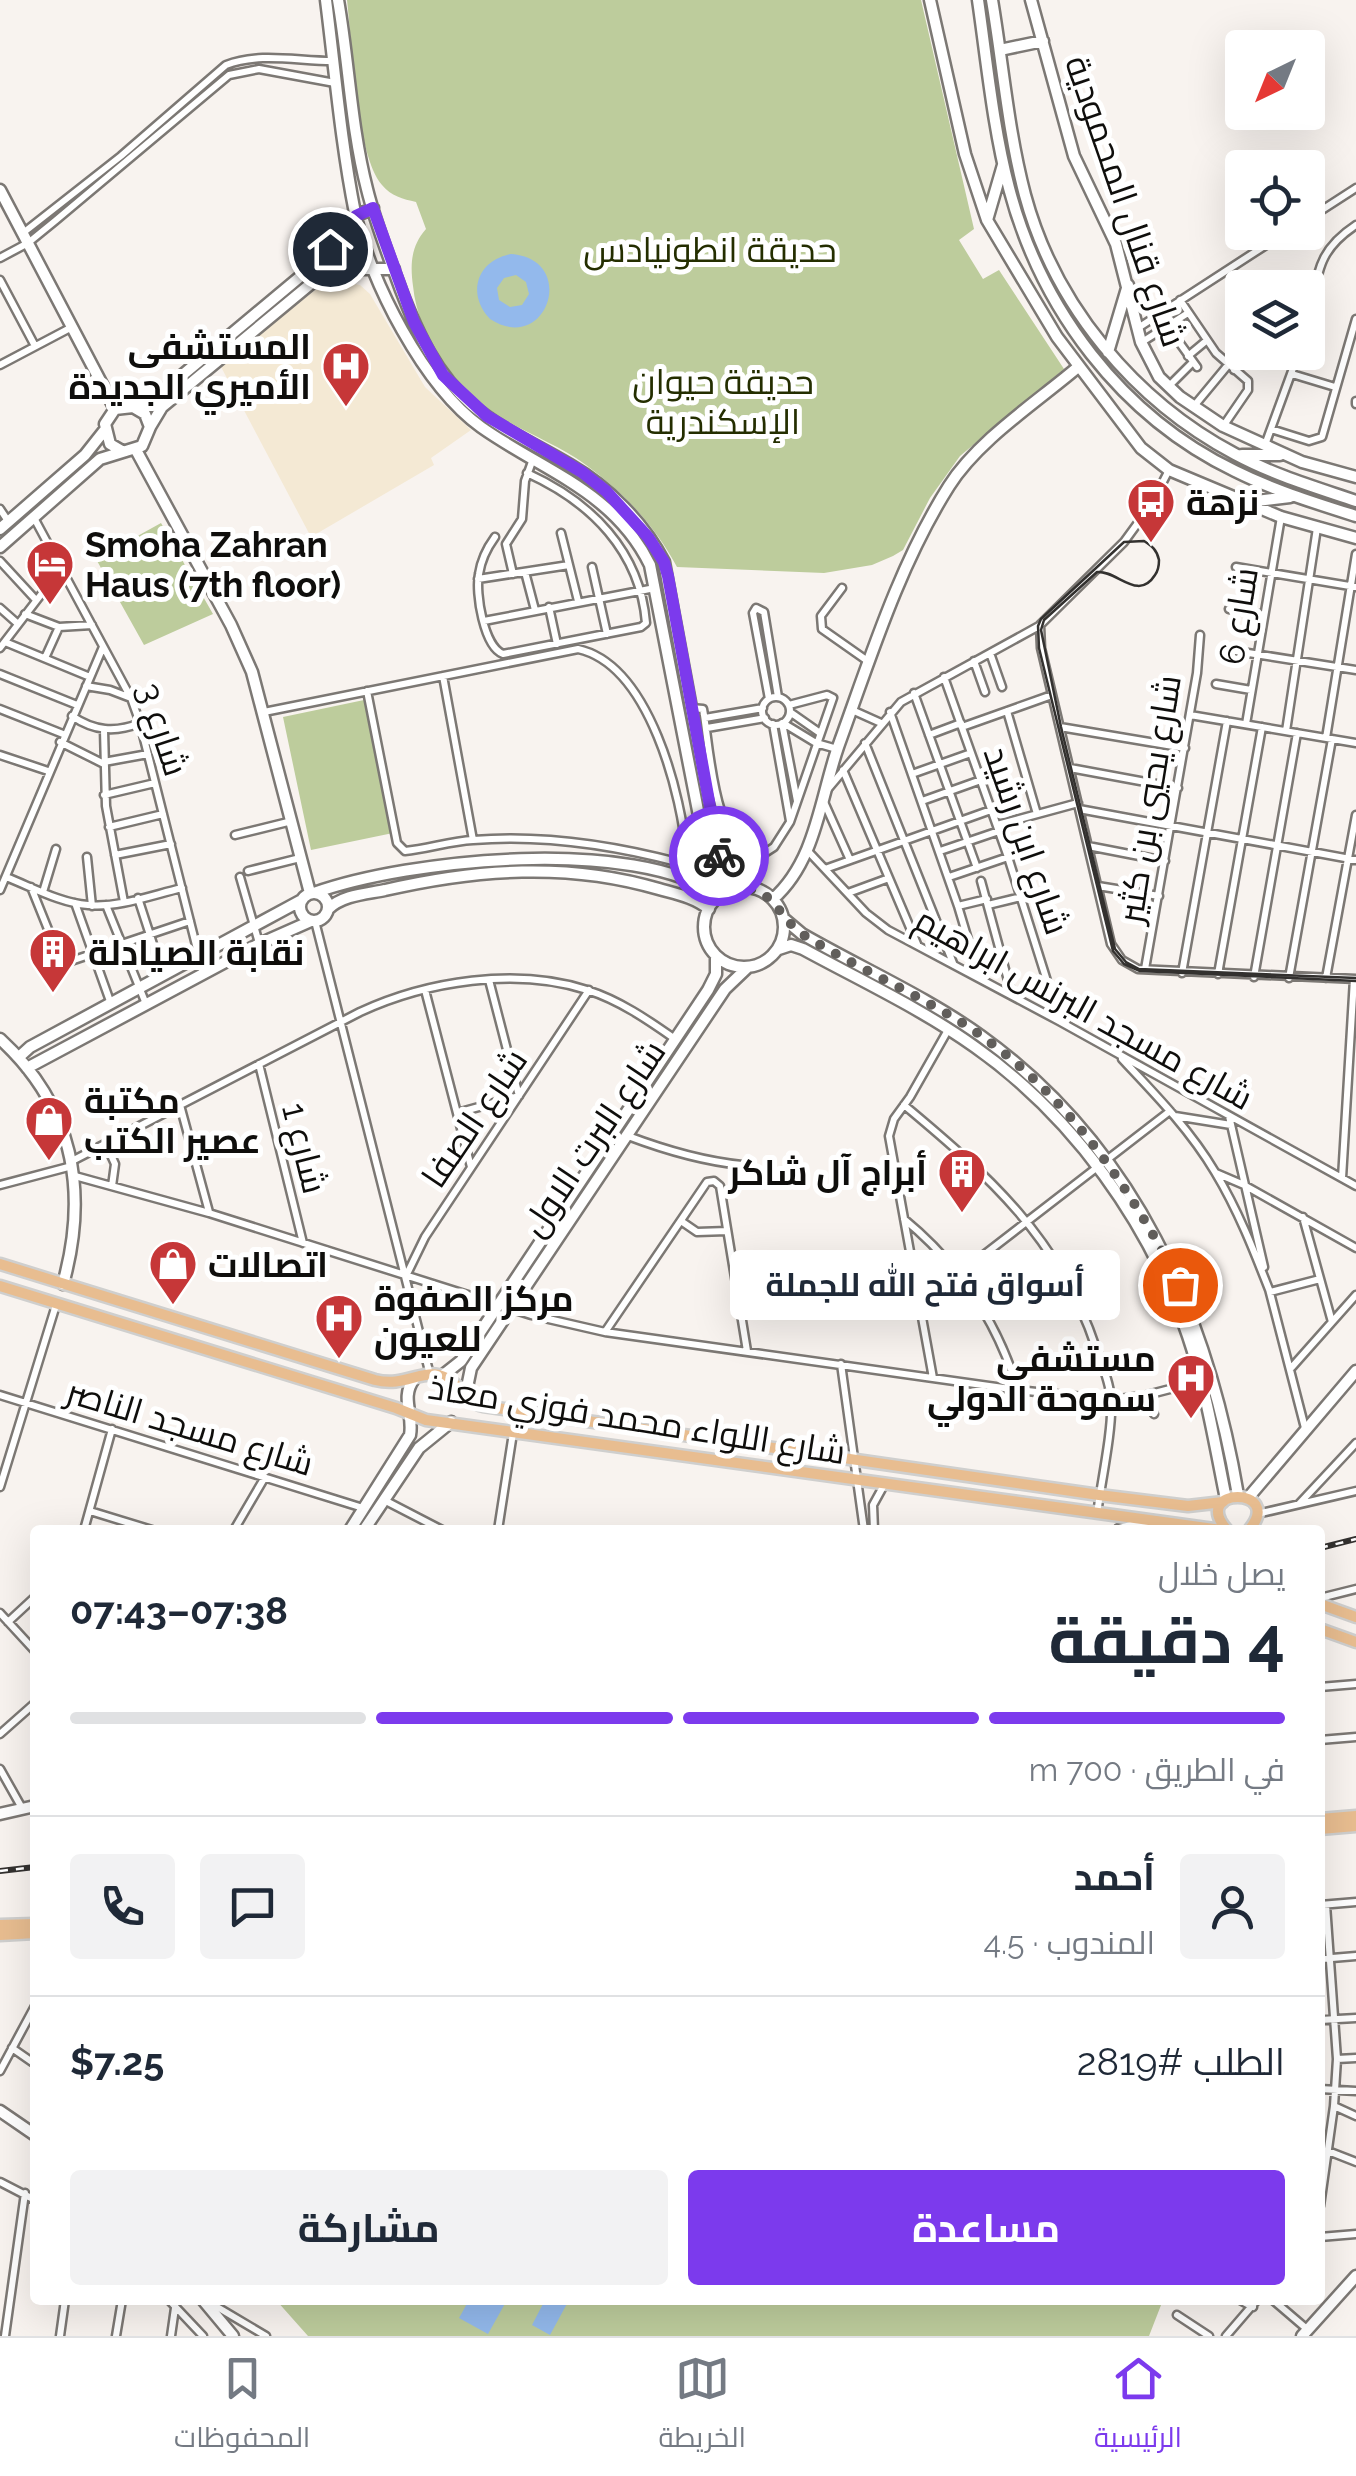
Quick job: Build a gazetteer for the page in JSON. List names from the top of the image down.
{
  "streets": {
    "main road": ["شارع قنال المحمودية", "شارع البرت الاول", "شارع اللواء محمد فوزي معاذ"],
    "street": [
      "شارع 6",
      "شارع 3",
      "شارع يحيي بن كثير",
      "شارع ابن رشيد",
      "شارع مسجد البرنس ابراهيم",
      "شارع الصفا",
      "شارع 1",
      "شارع مسجد الناصر"
    ]
  },
  "crossings": [
    ["شارع ابن رشيد", "شارع مسجد البرنس ابراهيم"],
    ["شارع البرت الاول", "شارع اللواء محمد فوزي معاذ"]
  ],
  "parks": ["حديقة انطونيادس", "حديقة حيوان الإسكندرية"],
  "places": {
    "hospital": ["المستشفى الأميري الجديدة", "مركز الصفوة للعيون", "مستشفى سموحة الدولي"],
    "bus stop": ["نزهة"],
    "hotel": ["Smoha Zahran Haus (7th floor)"],
    "building": ["نقابة الصيادلة", "أبراج آل شاكر"],
    "shop": ["مكتبة عصير الكتب", "اتصالات"],
    "other": ["أسواق فتح الله للجملة"]
  },
  "north": "bottom left",
  "page": {
    "bubble": "أسواق فتح الله للجملة",
    "heading": ["4 دقيقة", "يصل خلال", "07:38–07:43"],
    "panel": [
      "أحمد",
      "المندوب · 4.5",
      "الطلب #2819",
      "$7.25"
    ],
    "bar": "في الطريق · 700 m",
    "buttons": ["مساعدة", "مشاركة"],
    "tabs": ["الرئيسية", "الخريطة", "المحفوظات"]
  }
}
